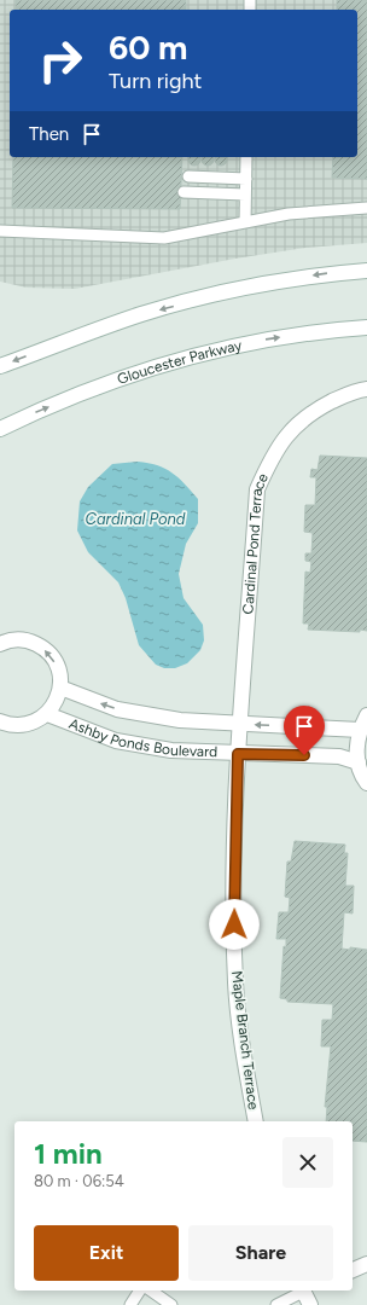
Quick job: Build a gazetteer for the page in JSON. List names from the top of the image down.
{
  "streets": {
    "street": [
      "Gloucester Parkway",
      "Cardinal Pond Terrace",
      "Ashby Ponds Boulevard",
      "Maple Branch Terrace"
    ]
  },
  "crossings": [
    ["Cardinal Pond Terrace", "Ashby Ponds Boulevard"],
    ["Cardinal Pond Terrace", "Maple Branch Terrace"],
    ["Ashby Ponds Boulevard", "Maple Branch Terrace"]
  ],
  "water": ["Cardinal Pond"],
  "page": {
    "turn": ["60 m", "Turn right"],
    "then": "Then",
    "heading": ["1 min", "80 m · 06:54"],
    "buttons": ["Exit", "Share"]
  }
}
